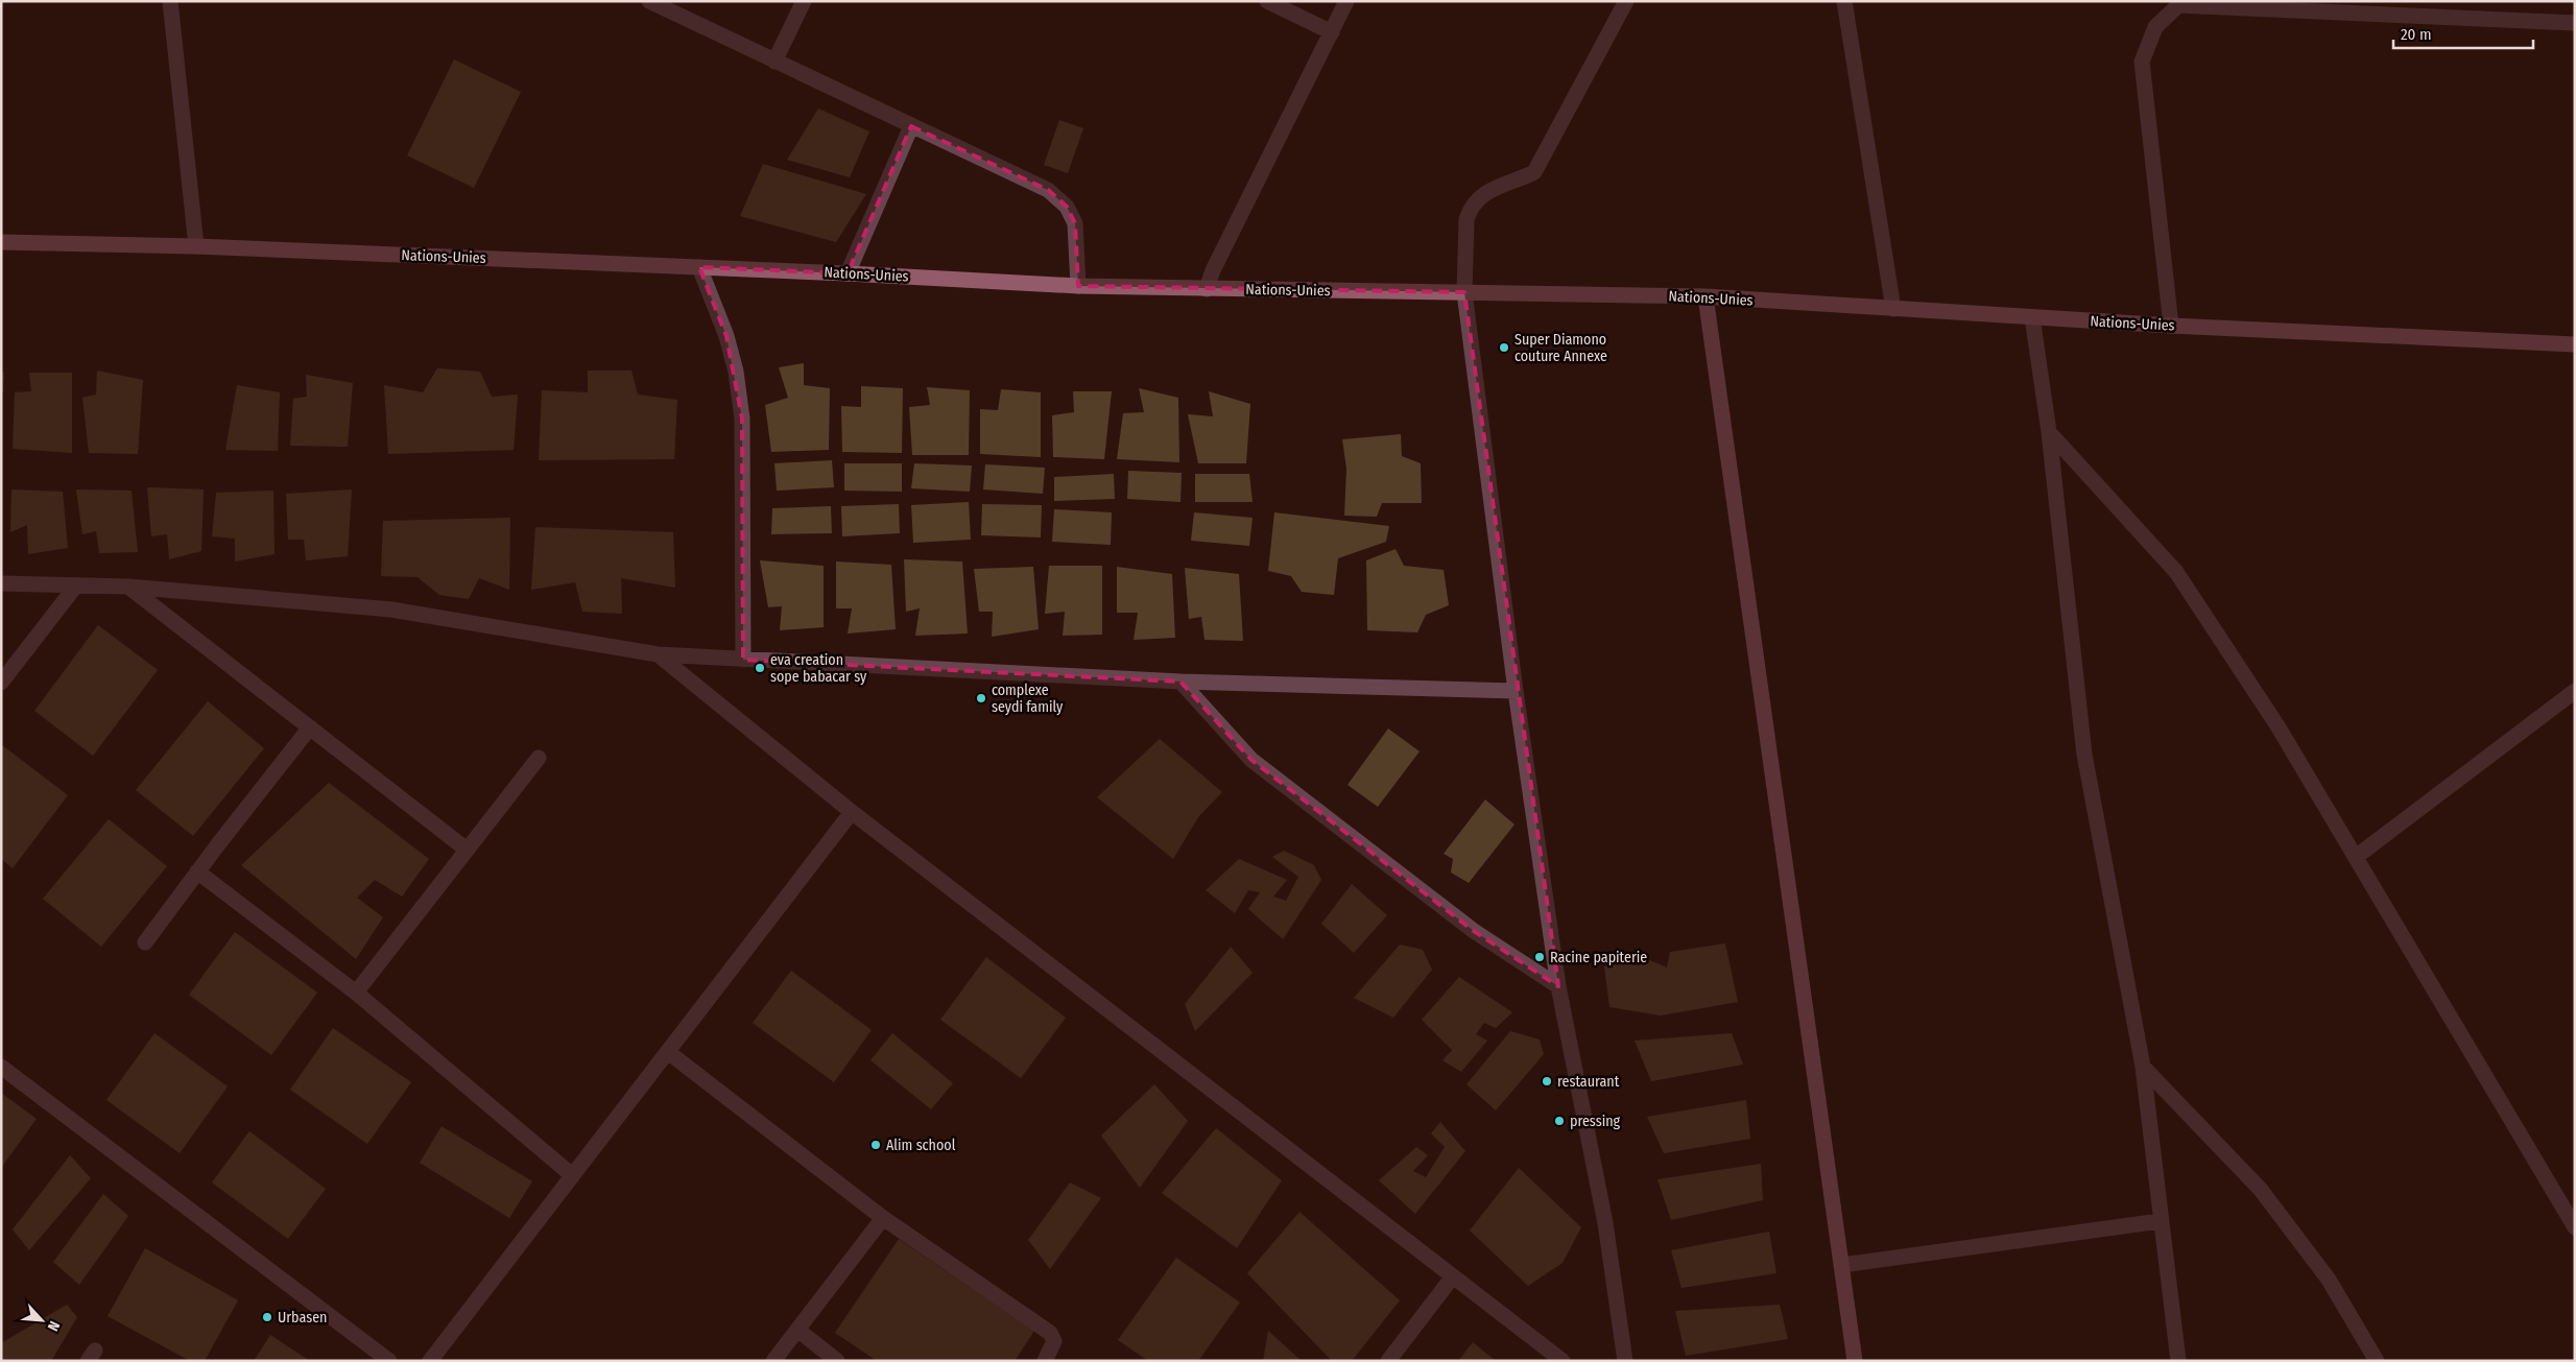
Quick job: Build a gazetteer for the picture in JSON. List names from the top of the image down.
{
  "streets": {
    "main road": ["Nations-Unies"]
  },
  "places": [
    "Super Diamono couture Annexe",
    "eva creation sope babacar sy",
    "complexe seydi family",
    "Racine papiterie",
    "restaurant",
    "pressing",
    "Alim school",
    "Urbasen"
  ],
  "scale_bar": "20 m",
  "north": "bottom right"
}
